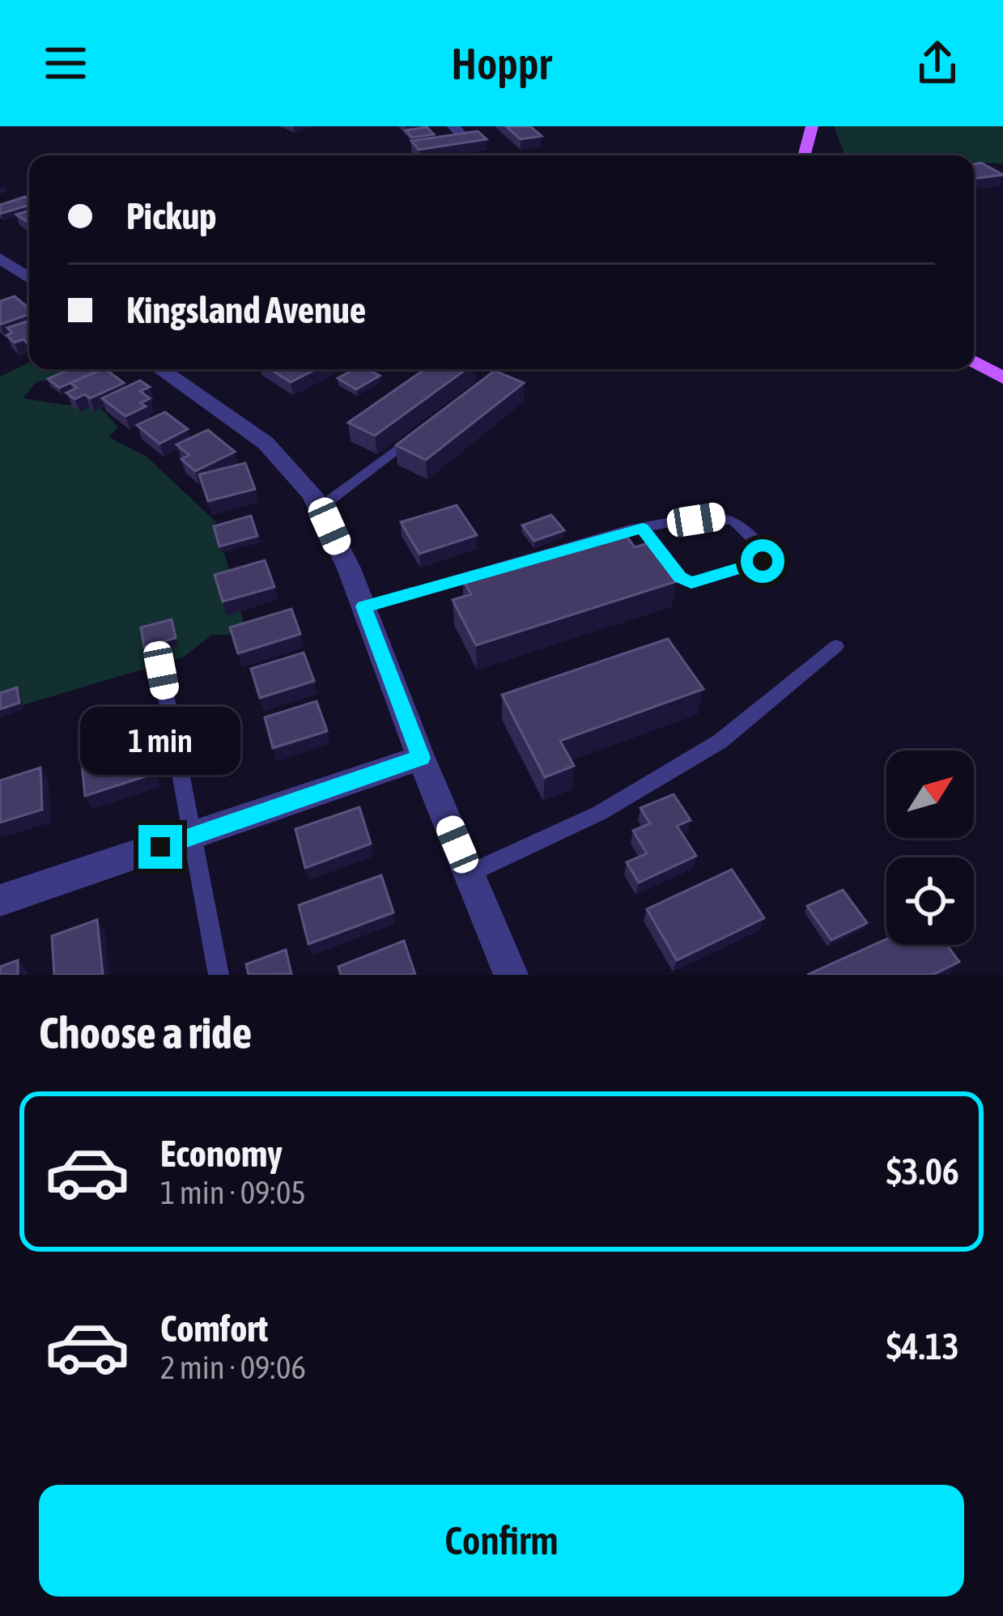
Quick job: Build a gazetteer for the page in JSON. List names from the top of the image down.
{
  "north": "top right",
  "page": {
    "header": "Hoppr",
    "banner": ["Pickup", "Kingsland Avenue"],
    "bubble": "1 min",
    "heading": "Choose a ride",
    "list": [
      {
        "name": "Economy",
        "note": "1 min · 09:05",
        "value": "$3.06"
      },
      {
        "name": "Comfort",
        "note": "2 min · 09:06",
        "value": "$4.13"
      }
    ],
    "buttons": "Confirm"
  }
}
